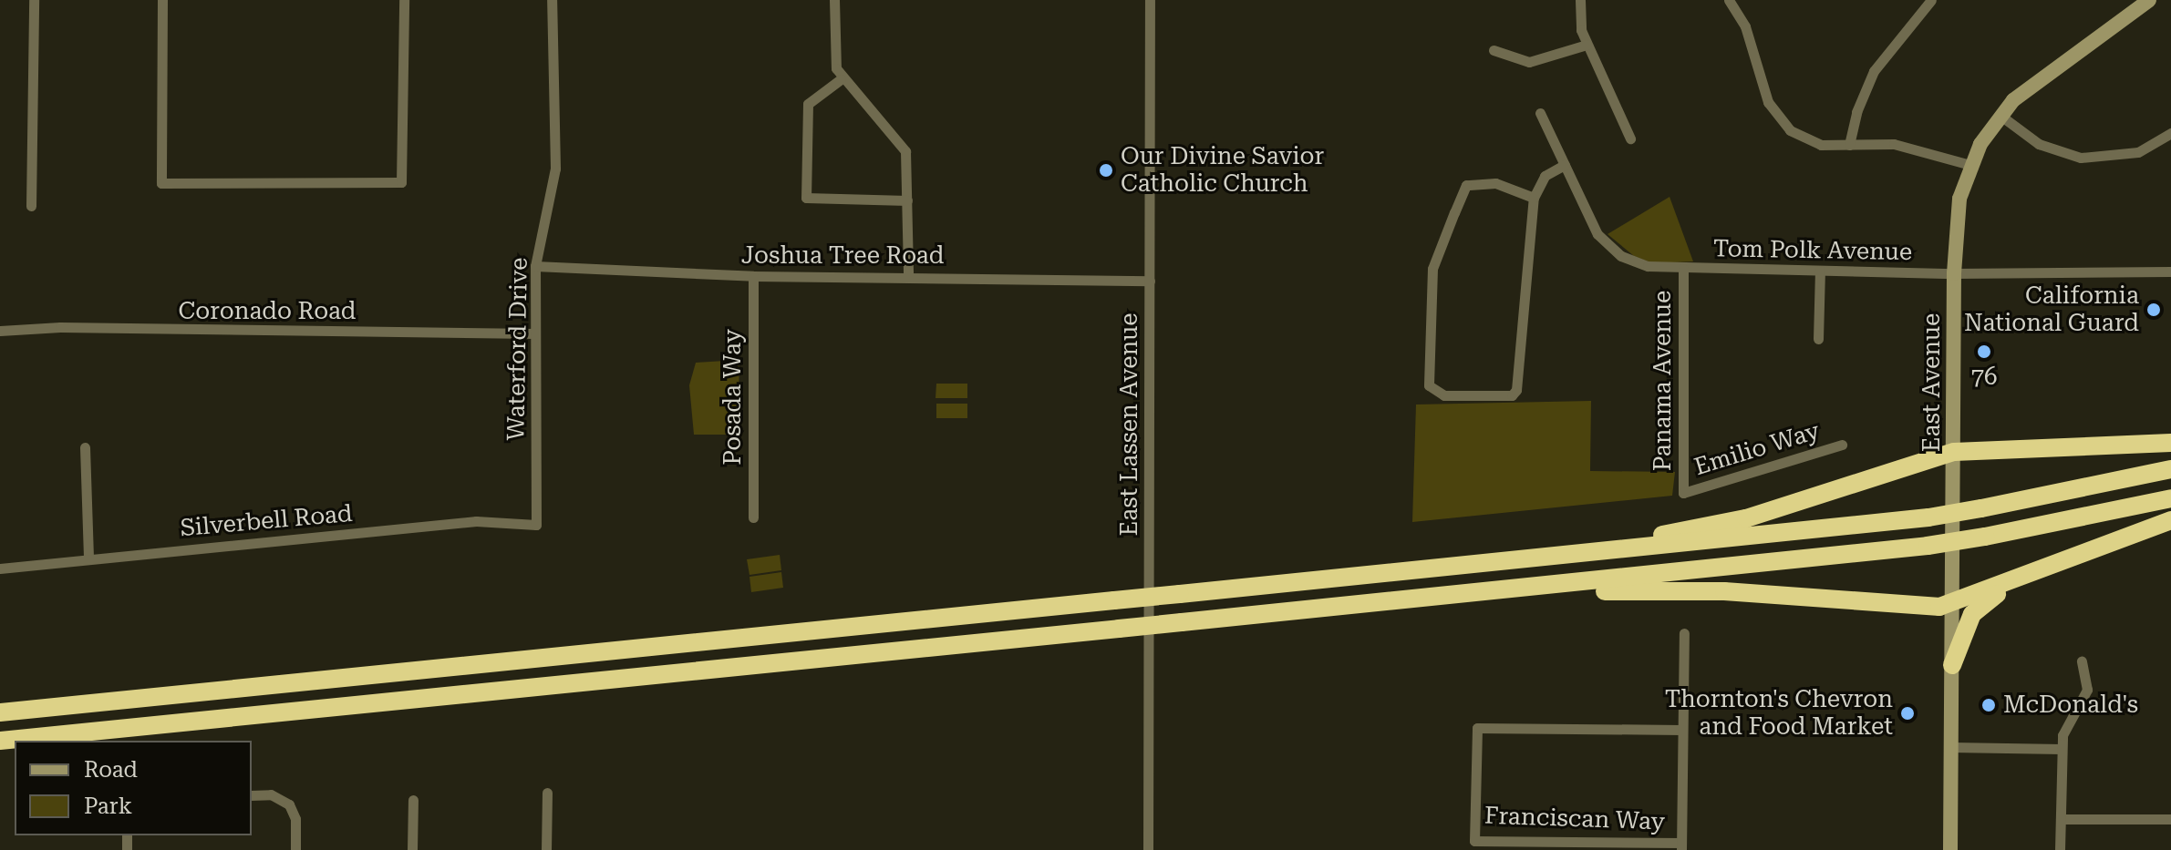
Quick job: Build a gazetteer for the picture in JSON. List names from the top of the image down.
{
  "streets": {
    "main road": ["East Avenue"],
    "street": [
      "Tom Polk Avenue",
      "Joshua Tree Road",
      "Coronado Road",
      "Waterford Drive",
      "Panama Avenue",
      "Posada Way",
      "East Lassen Avenue",
      "Emilio Way",
      "Silverbell Road",
      "Franciscan Way"
    ]
  },
  "crossings": [
    ["Tom Polk Avenue", "Panama Avenue"],
    ["Tom Polk Avenue", "East Avenue"],
    ["Joshua Tree Road", "Waterford Drive"],
    ["Joshua Tree Road", "Posada Way"],
    ["Joshua Tree Road", "East Lassen Avenue"],
    ["Coronado Road", "Waterford Drive"],
    ["Waterford Drive", "Silverbell Road"],
    ["Panama Avenue", "Emilio Way"]
  ],
  "places": [
    "Our Divine Savior Catholic Church",
    "California National Guard",
    "76",
    "McDonald's",
    "Thornton's Chevron and Food Market"
  ],
  "legend": ["Road", "Park"]
}
